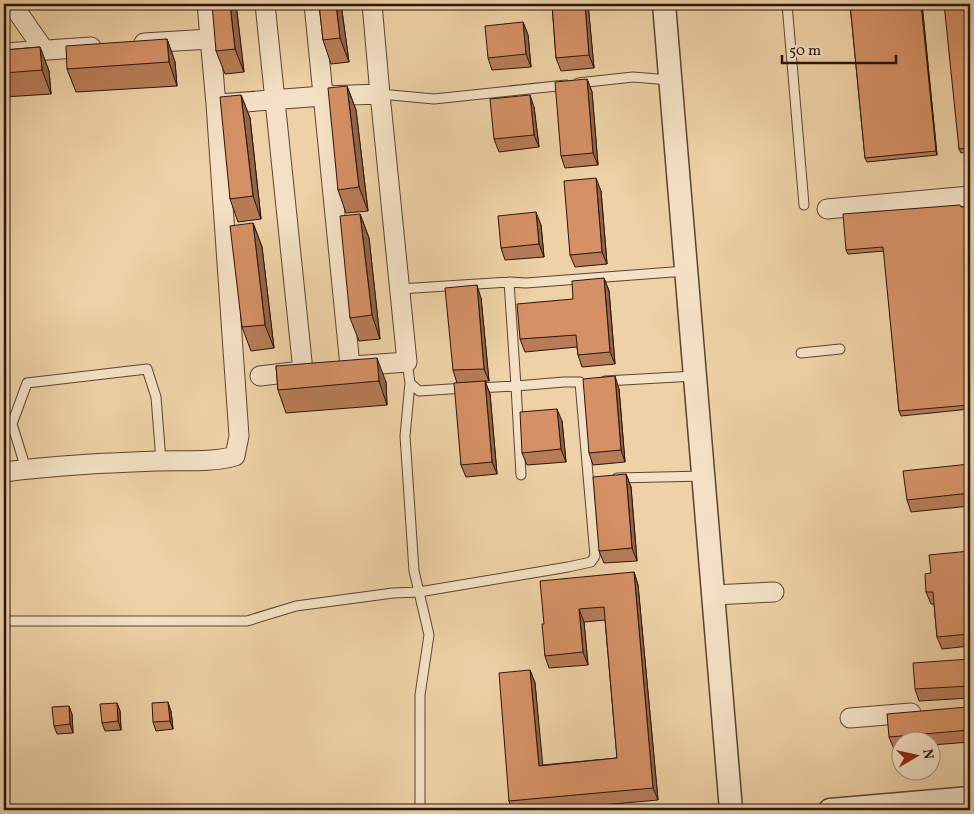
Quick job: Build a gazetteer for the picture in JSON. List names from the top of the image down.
{
  "scale_bar": "50 m",
  "north": "right"
}
